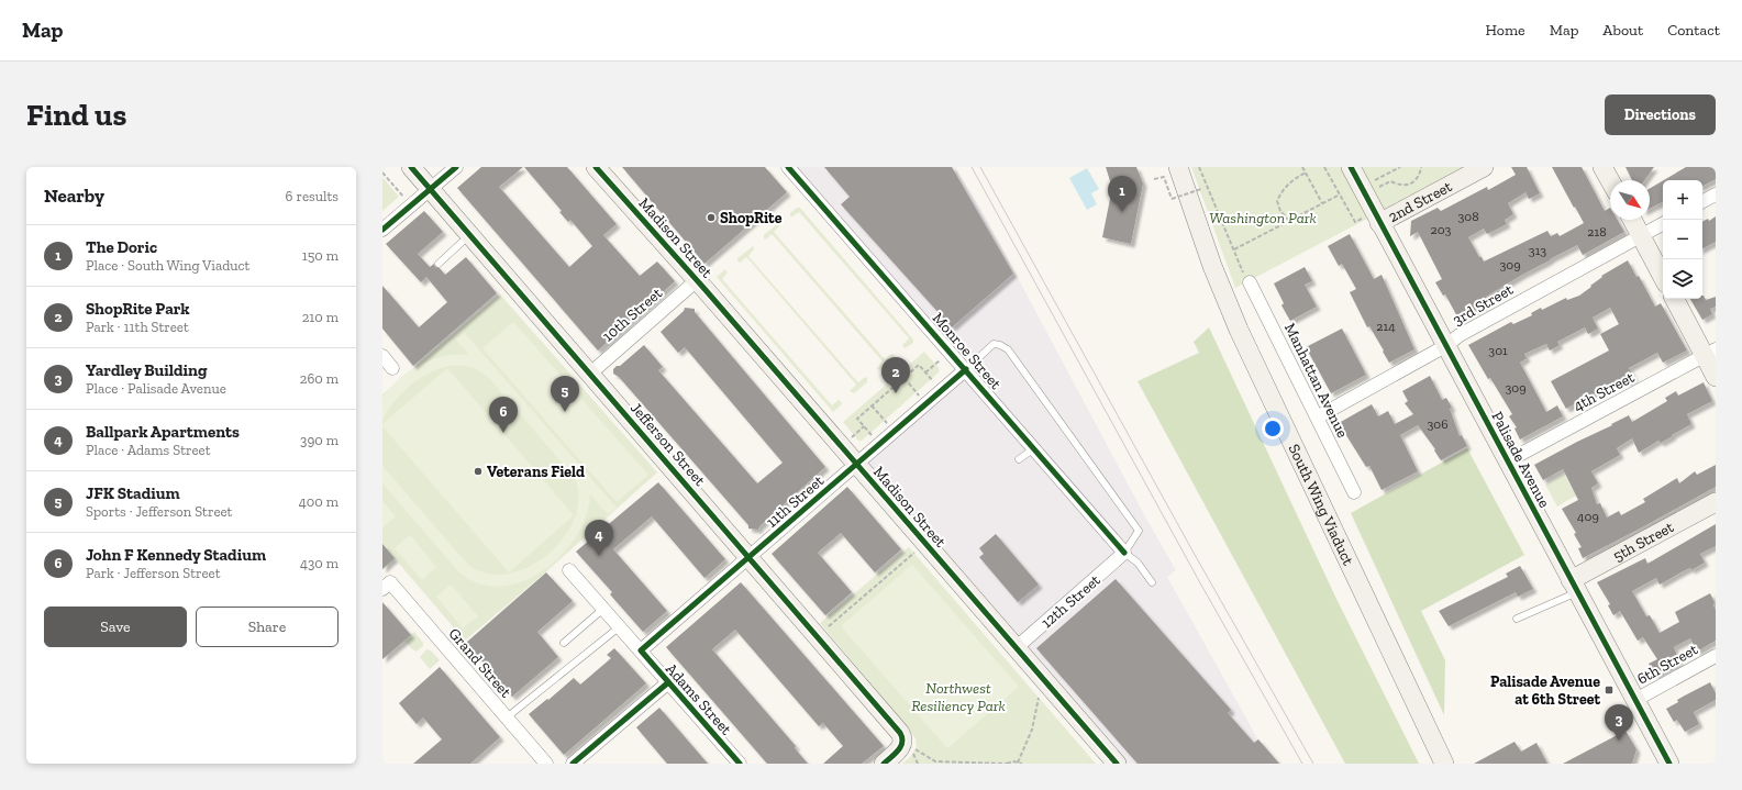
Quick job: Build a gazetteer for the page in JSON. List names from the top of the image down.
{
  "streets": {
    "street": [
      "2nd Street",
      "Madison Street",
      "3rd Street",
      "10th Street",
      "Monroe Street",
      "Manhattan Avenue",
      "4th Street",
      "Jefferson Street",
      "Palisade Avenue",
      "11th Street",
      "South Wing Viaduct",
      "5th Street",
      "12th Street",
      "Grand Street",
      "6th Street",
      "Adams Street"
    ]
  },
  "crossings": [
    ["2nd Street", "Palisade Avenue"],
    ["Madison Street", "10th Street"],
    ["Madison Street", "11th Street"],
    ["Madison Street", "12th Street"],
    ["3rd Street", "Manhattan Avenue"],
    ["3rd Street", "Palisade Avenue"],
    ["10th Street", "Jefferson Street"],
    ["Monroe Street", "11th Street"],
    ["Monroe Street", "12th Street"],
    ["4th Street", "Palisade Avenue"],
    ["Jefferson Street", "11th Street"],
    ["Palisade Avenue", "5th Street"],
    ["Palisade Avenue", "6th Street"],
    ["11th Street", "Adams Street"]
  ],
  "parks": ["Washington Park", "Northwest Resiliency Park"],
  "places": {
    "other": ["ShopRite", "Veterans Field"],
    "transit": ["Palisade Avenue at 6th Street"]
  },
  "house_numbers": [
    "308",
    "203",
    "218",
    "313",
    "309",
    "214",
    "301",
    "309",
    "306",
    "409"
  ],
  "north": "bottom right",
  "page": {
    "header": "Map",
    "nav": [
      "Home",
      "Map",
      "About",
      "Contact"
    ],
    "buttons": [
      "Directions",
      ["Save", "Share"]
    ],
    "title": "Find us",
    "heading": ["Nearby", "6 results"],
    "pins": [
      "1",
      "2",
      "5",
      "6",
      "4",
      "3"
    ],
    "map_buttons": ["+", "−"],
    "list": [
      {
        "mark": "1",
        "name": "The Doric",
        "note": "Place · South Wing Viaduct",
        "value": "150 m"
      },
      {
        "mark": "2",
        "name": "ShopRite Park",
        "note": "Park · 11th Street",
        "value": "210 m"
      },
      {
        "mark": "3",
        "name": "Yardley Building",
        "note": "Place · Palisade Avenue",
        "value": "260 m"
      },
      {
        "mark": "4",
        "name": "Ballpark Apartments",
        "note": "Place · Adams Street",
        "value": "390 m"
      },
      {
        "mark": "5",
        "name": "JFK Stadium",
        "note": "Sports · Jefferson Street",
        "value": "400 m"
      },
      {
        "mark": "6",
        "name": "John F Kennedy Stadium",
        "note": "Park · Jefferson Street",
        "value": "430 m"
      }
    ]
  }
}
